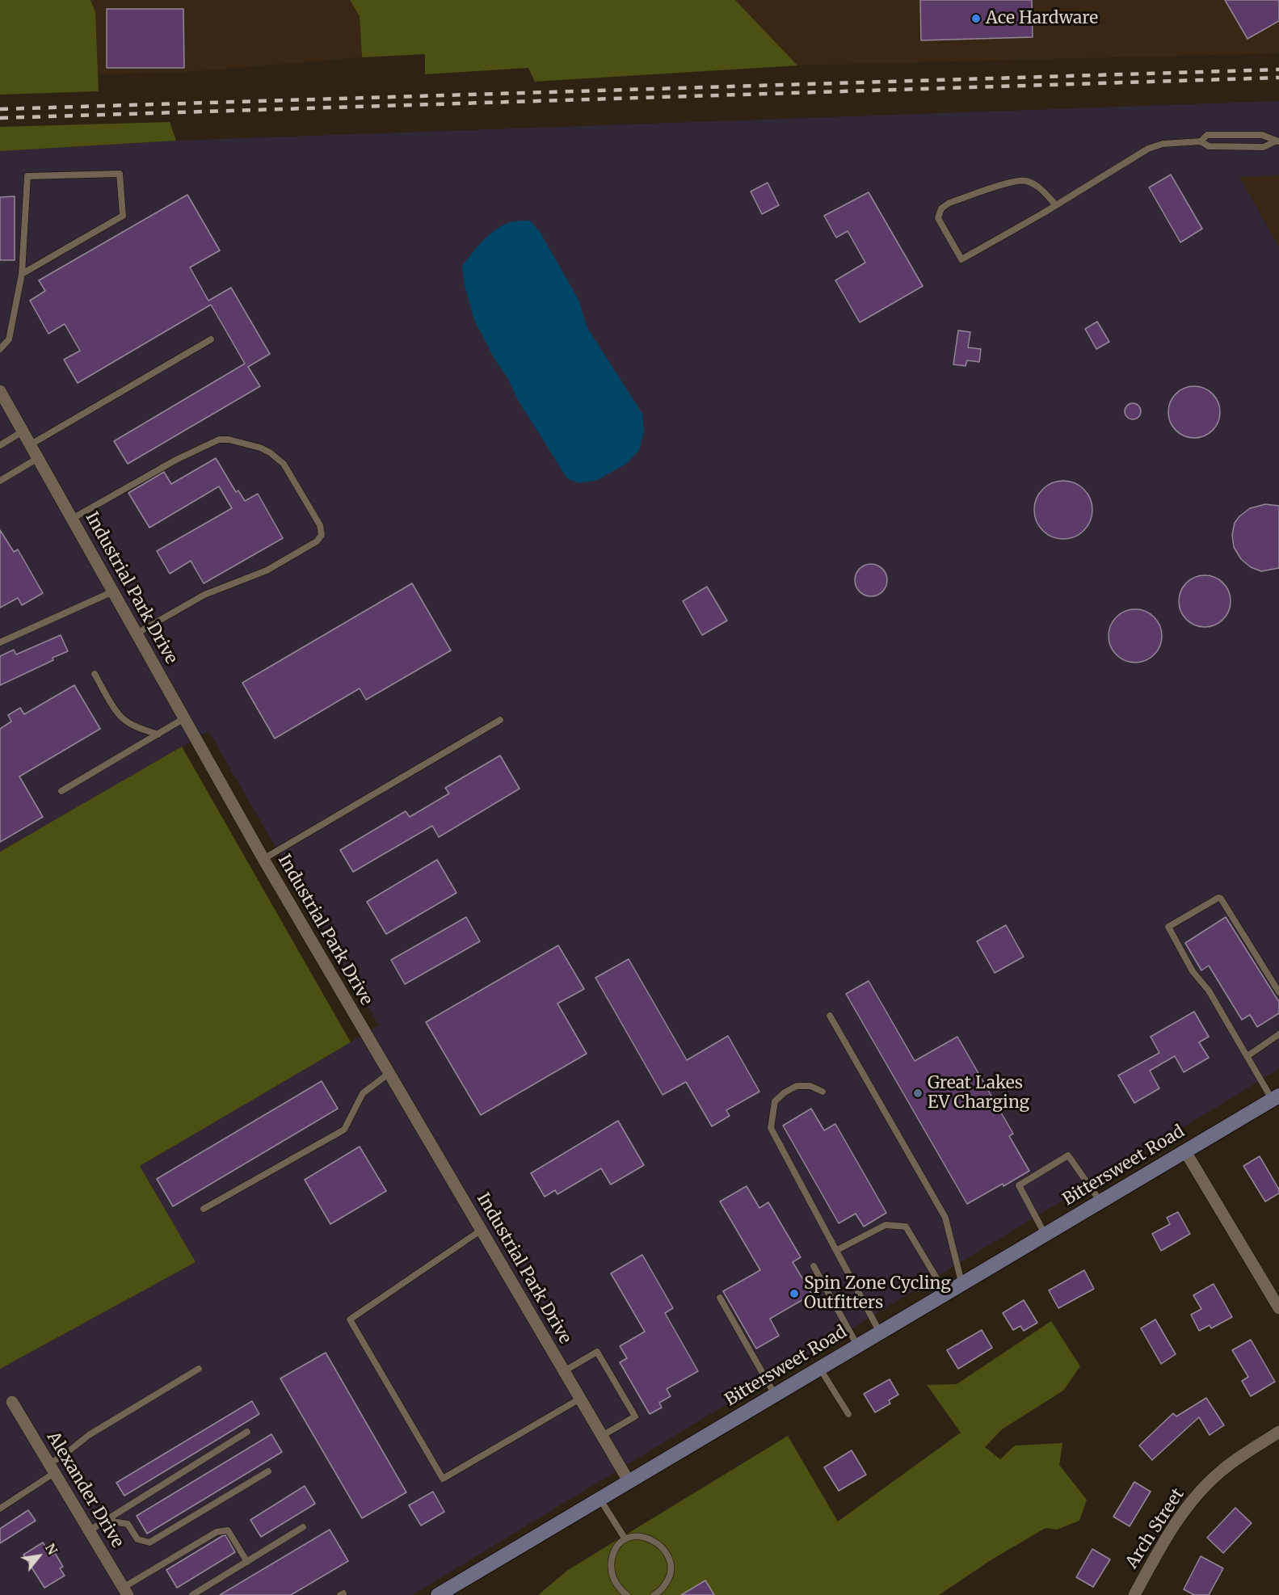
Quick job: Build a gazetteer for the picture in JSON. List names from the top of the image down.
{
  "streets": {
    "street": [
      "Industrial Park Drive",
      "Bittersweet Road",
      "Alexander Drive",
      "Arch Street"
    ]
  },
  "crossings": [
    ["Industrial Park Drive", "Bittersweet Road"]
  ],
  "places": ["Ace Hardware", "Great Lakes EV Charging", "Spin Zone Cycling Outfitters"],
  "north": "top right"
}
